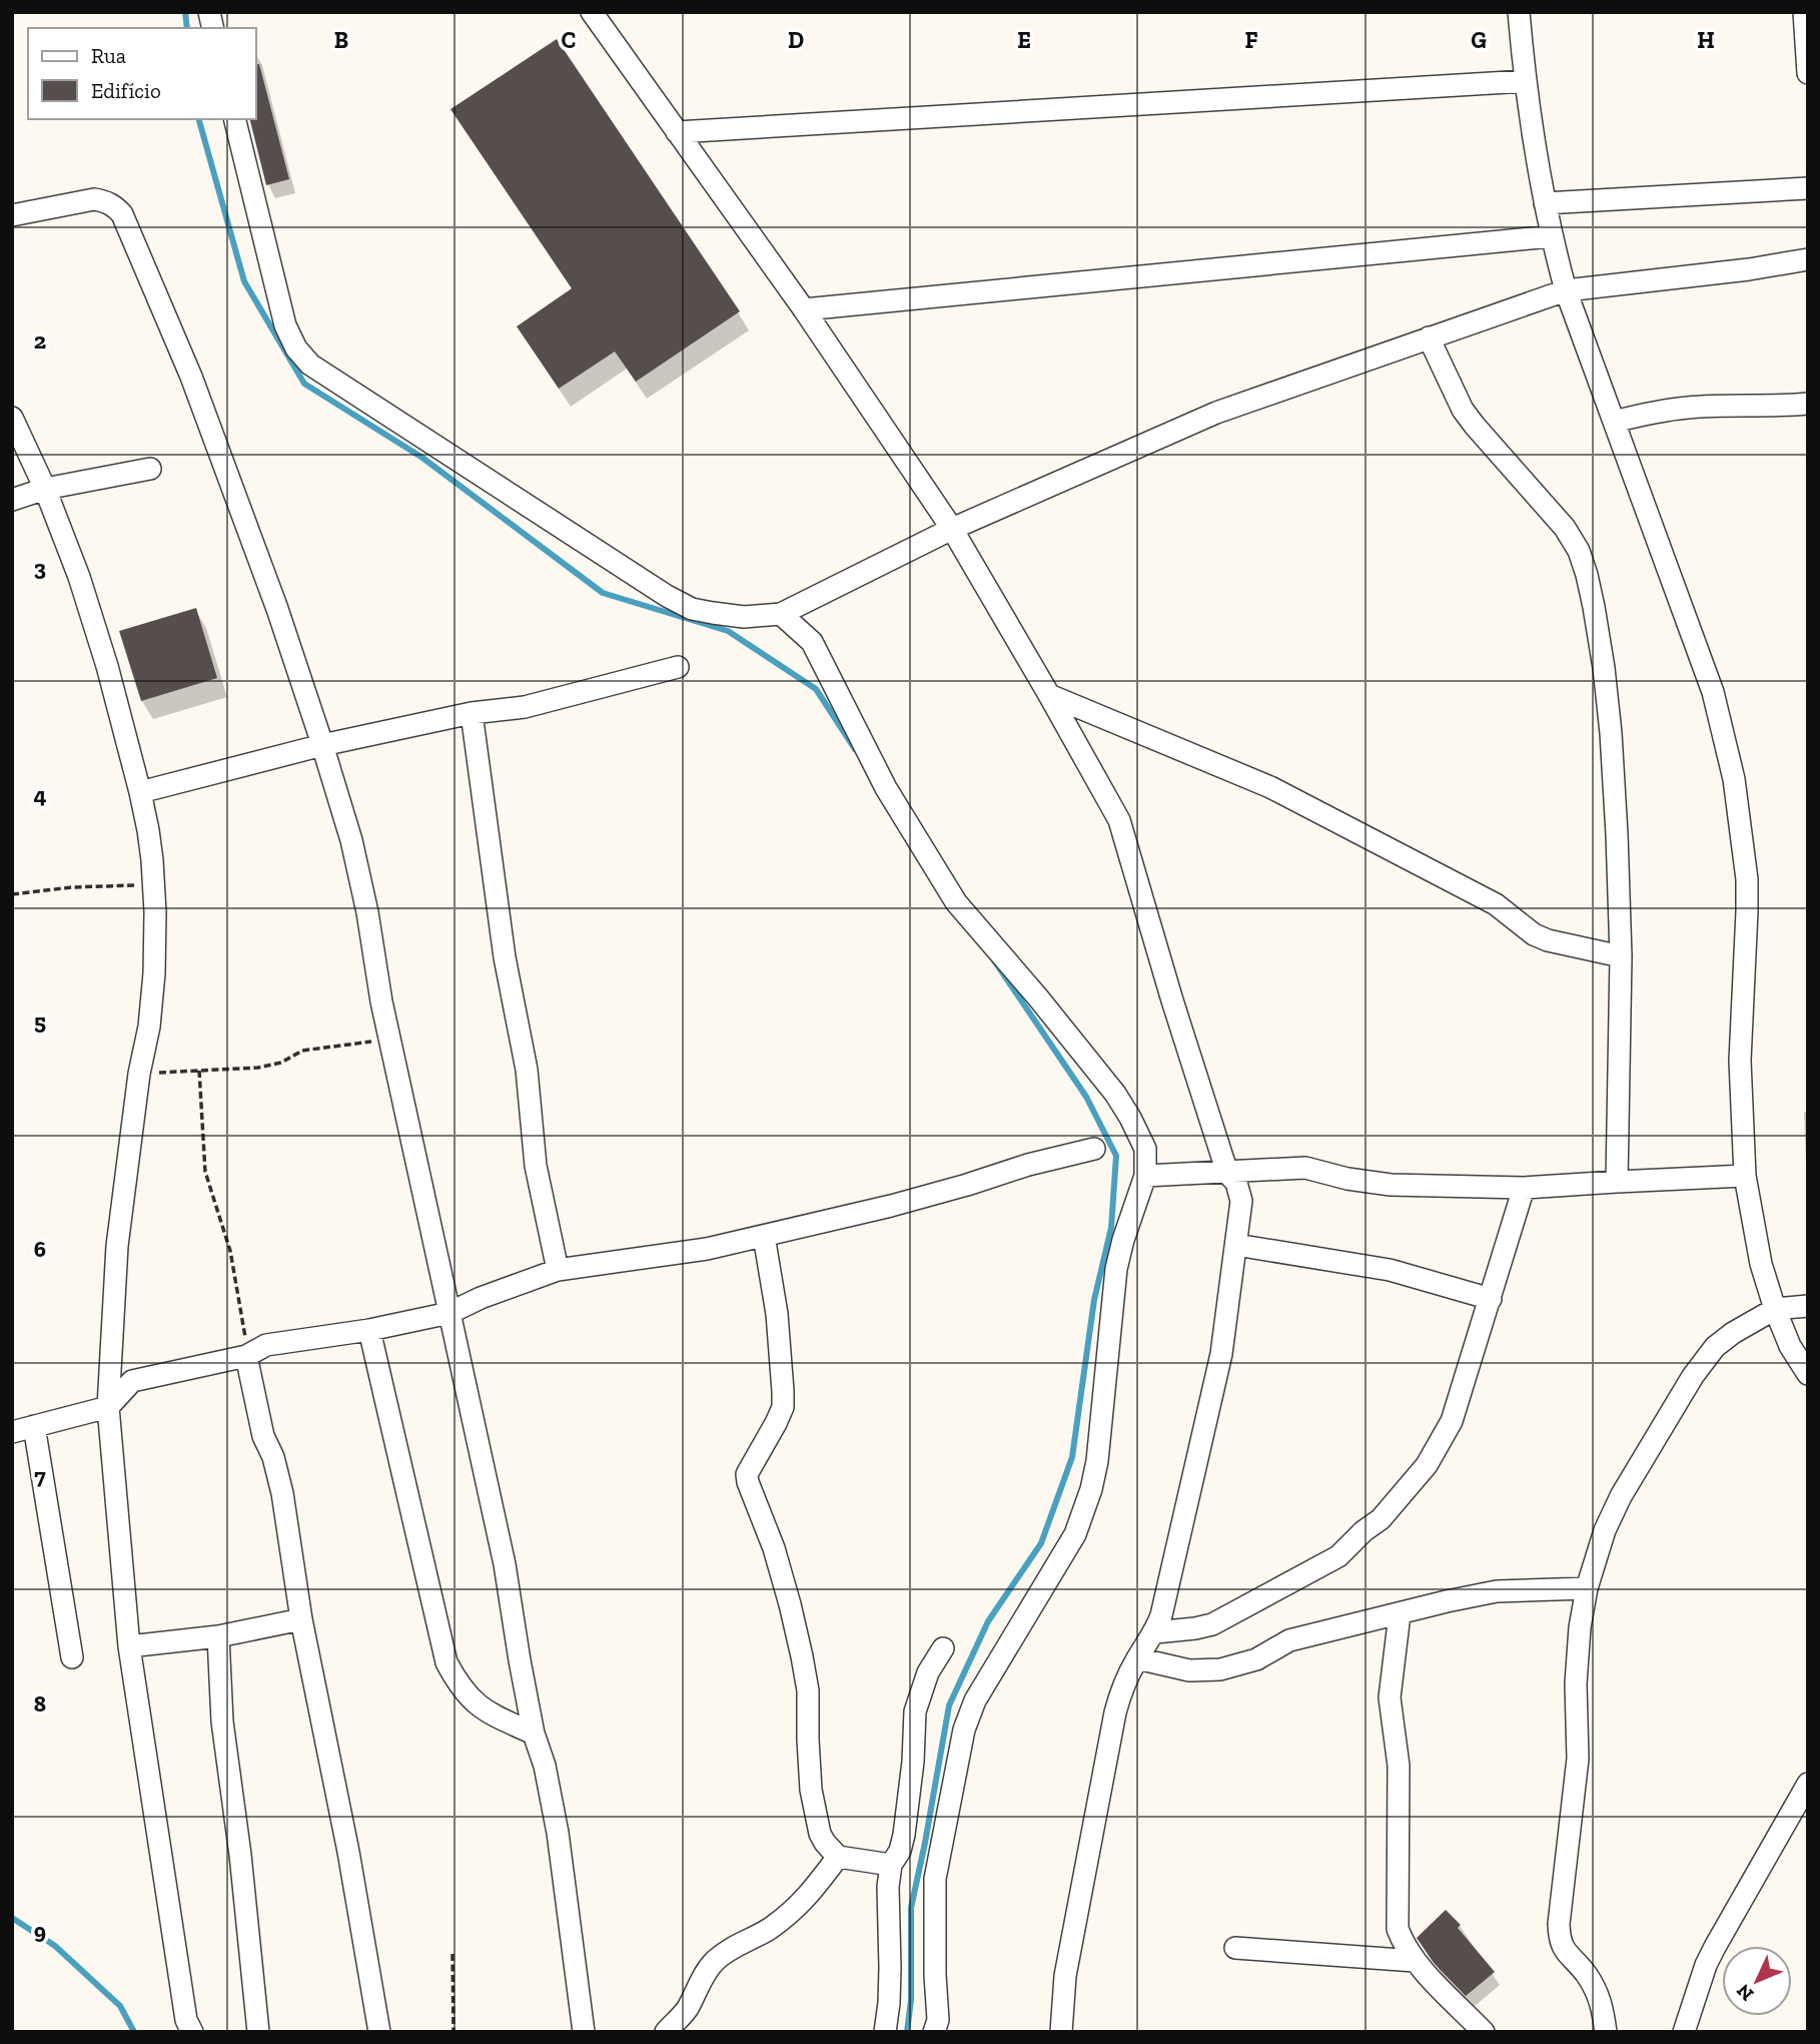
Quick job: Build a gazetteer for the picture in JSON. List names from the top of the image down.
{
  "legend": ["Rua", "Edifício"],
  "north": "bottom left",
  "grid": {
    "columns": [
      "B",
      "C",
      "D",
      "E",
      "F",
      "G",
      "H"
    ],
    "rows": [
      "2",
      "3",
      "4",
      "5",
      "6",
      "7",
      "8",
      "9"
    ]
  }
}
